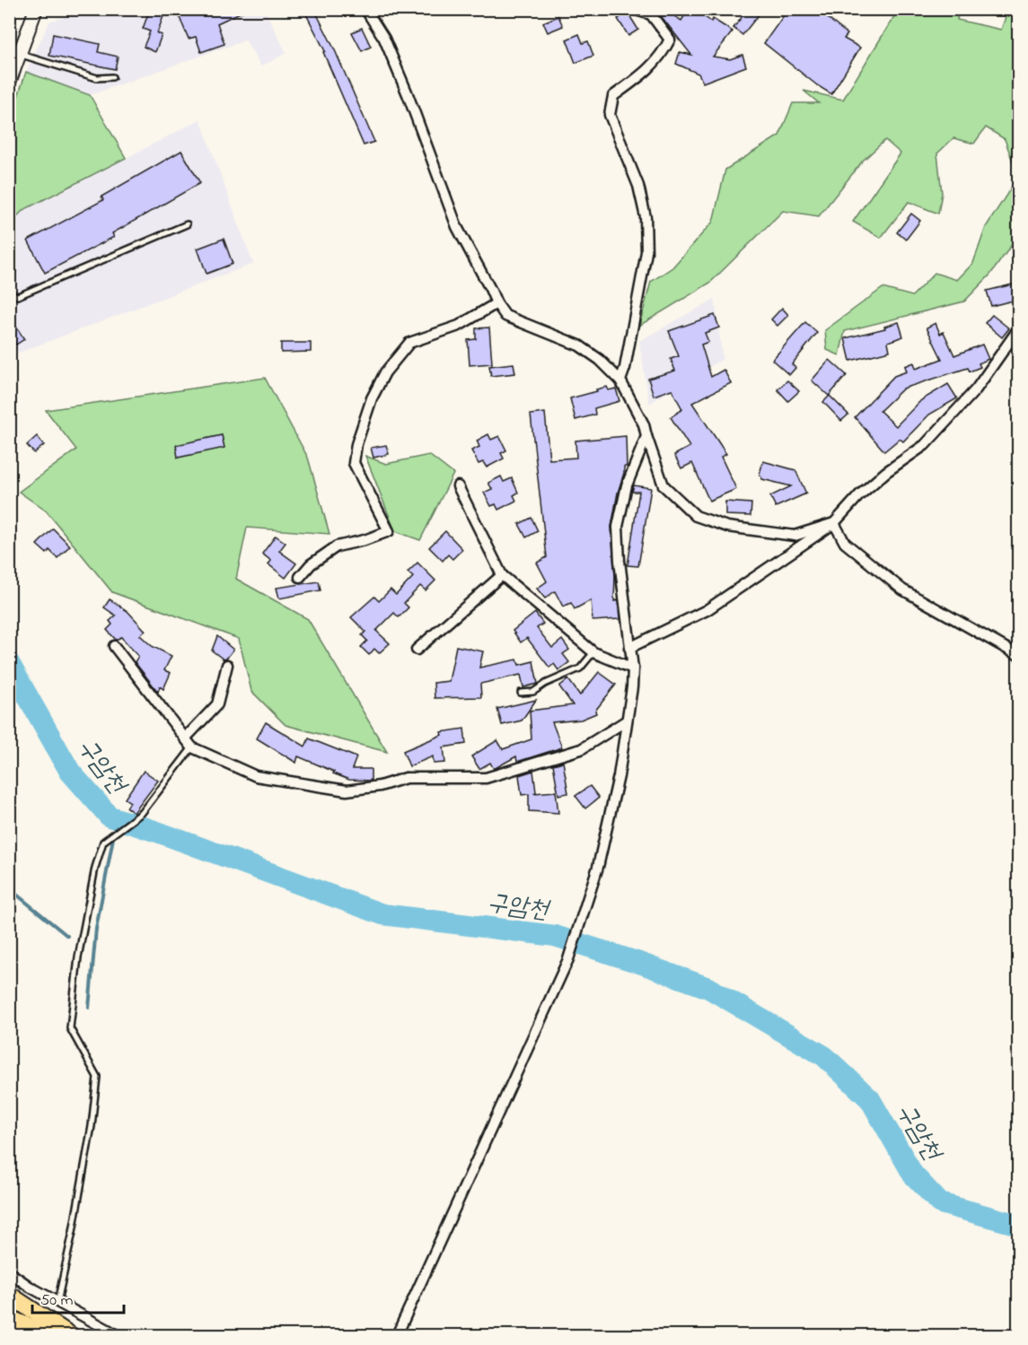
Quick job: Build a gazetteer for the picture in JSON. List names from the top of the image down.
{
  "water": ["구암천"],
  "scale_bar": "50 m"
}
